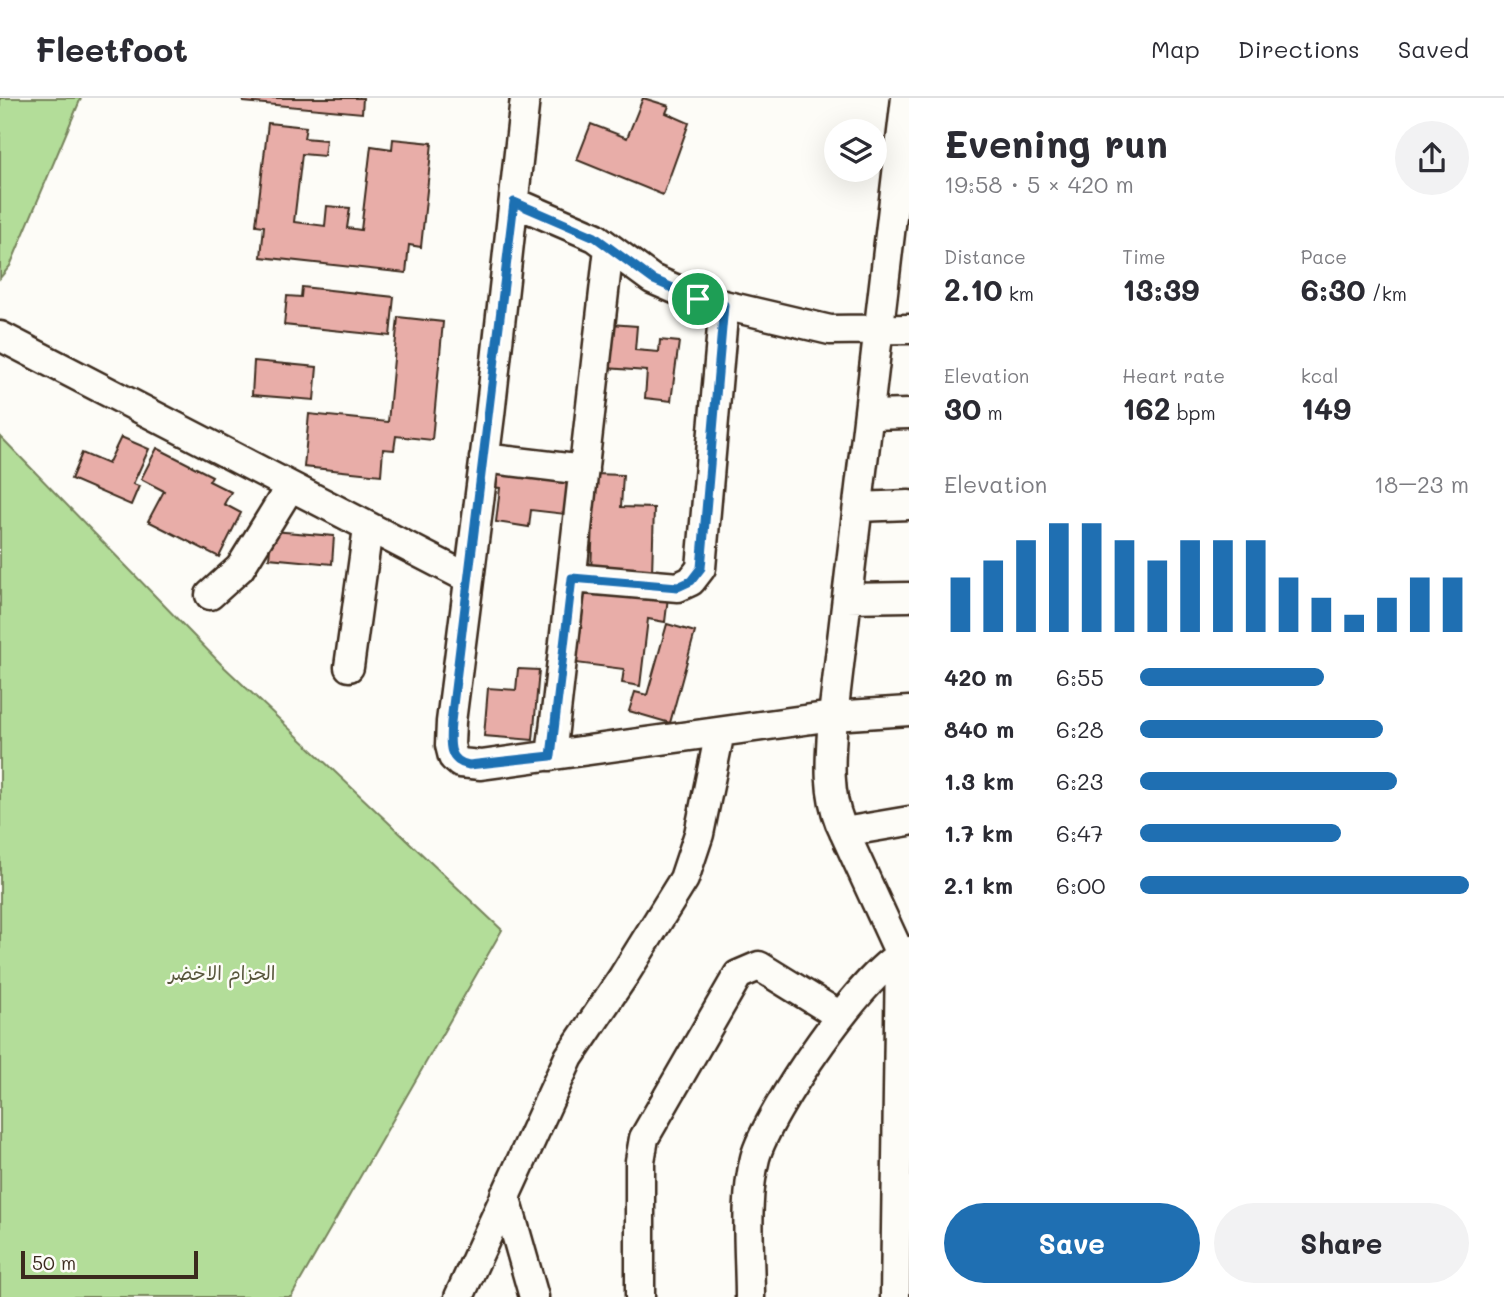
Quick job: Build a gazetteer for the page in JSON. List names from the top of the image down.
{
  "parks": ["الحزام الاخضر"],
  "scale_bar": "50 m",
  "page": {
    "header": "Fleetfoot",
    "nav": ["Map", "Directions", "Saved"],
    "heading": ["Evening run", "19:58 · 5 × 420 m"],
    "stats": [
      ["Distance", "2.10 km"],
      ["Time", "13:39"],
      ["Pace", "6:30 /km"],
      ["Elevation", "30 m"],
      ["Heart rate", "162 bpm"],
      ["kcal", "149"]
    ],
    "chart": ["Elevation", "18–23 m"],
    "list": [
      {
        "name": "420 m",
        "note": "6:55"
      },
      {
        "name": "840 m",
        "note": "6:28"
      },
      {
        "name": "1.3 km",
        "note": "6:23"
      },
      {
        "name": "1.7 km",
        "note": "6:47"
      },
      {
        "name": "2.1 km",
        "note": "6:00"
      }
    ],
    "buttons": ["Save", "Share"],
    "scale": "50 m"
  }
}
